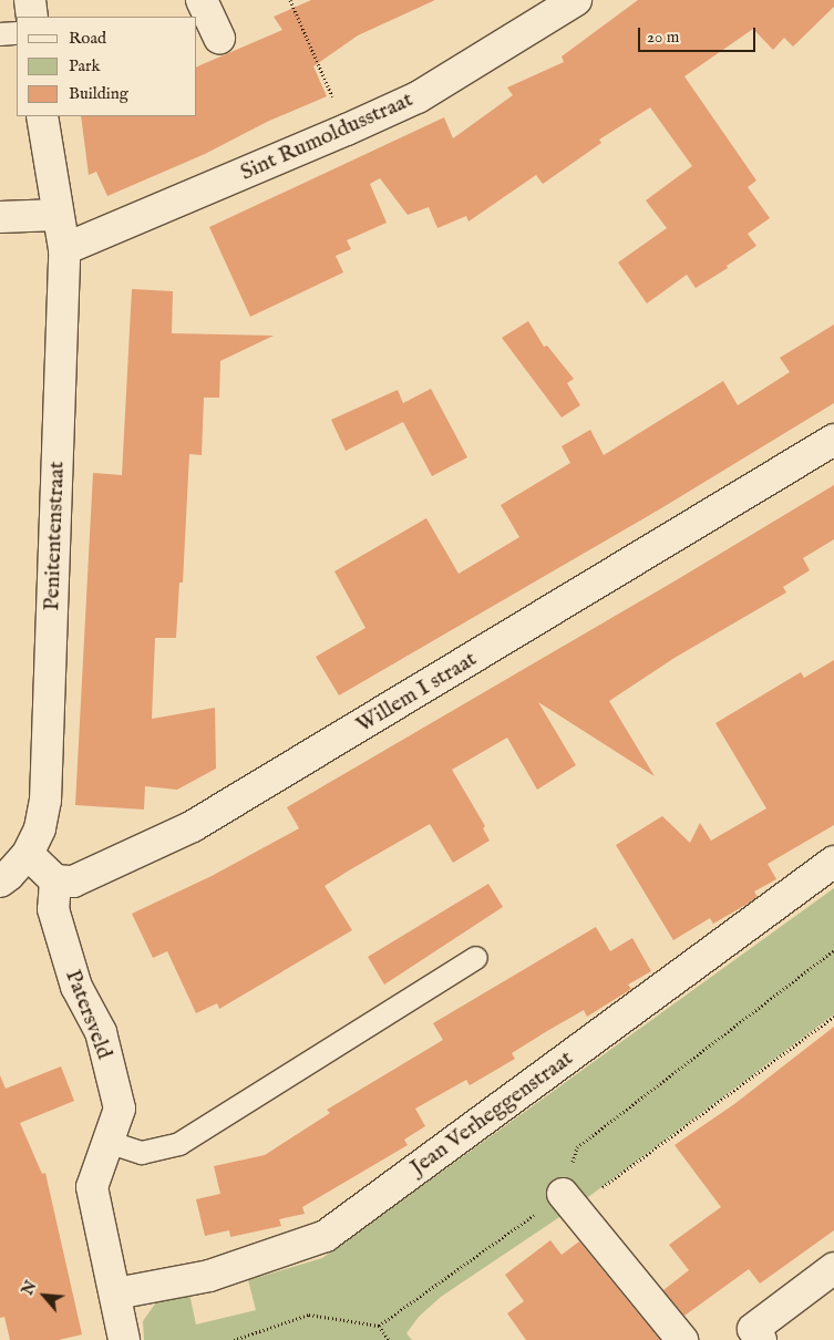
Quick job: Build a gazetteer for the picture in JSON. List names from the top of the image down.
{
  "streets": {
    "street": [
      "Sint Rumoldusstraat",
      "Penitentenstraat",
      "Willem I straat",
      "Patersveld",
      "Jean Verheggenstraat"
    ]
  },
  "crossings": [
    ["Sint Rumoldusstraat", "Penitentenstraat"],
    ["Willem I straat", "Patersveld"],
    ["Patersveld", "Jean Verheggenstraat"]
  ],
  "legend": ["Road", "Park", "Building"],
  "scale_bar": "20 m",
  "north": "top left"
}
